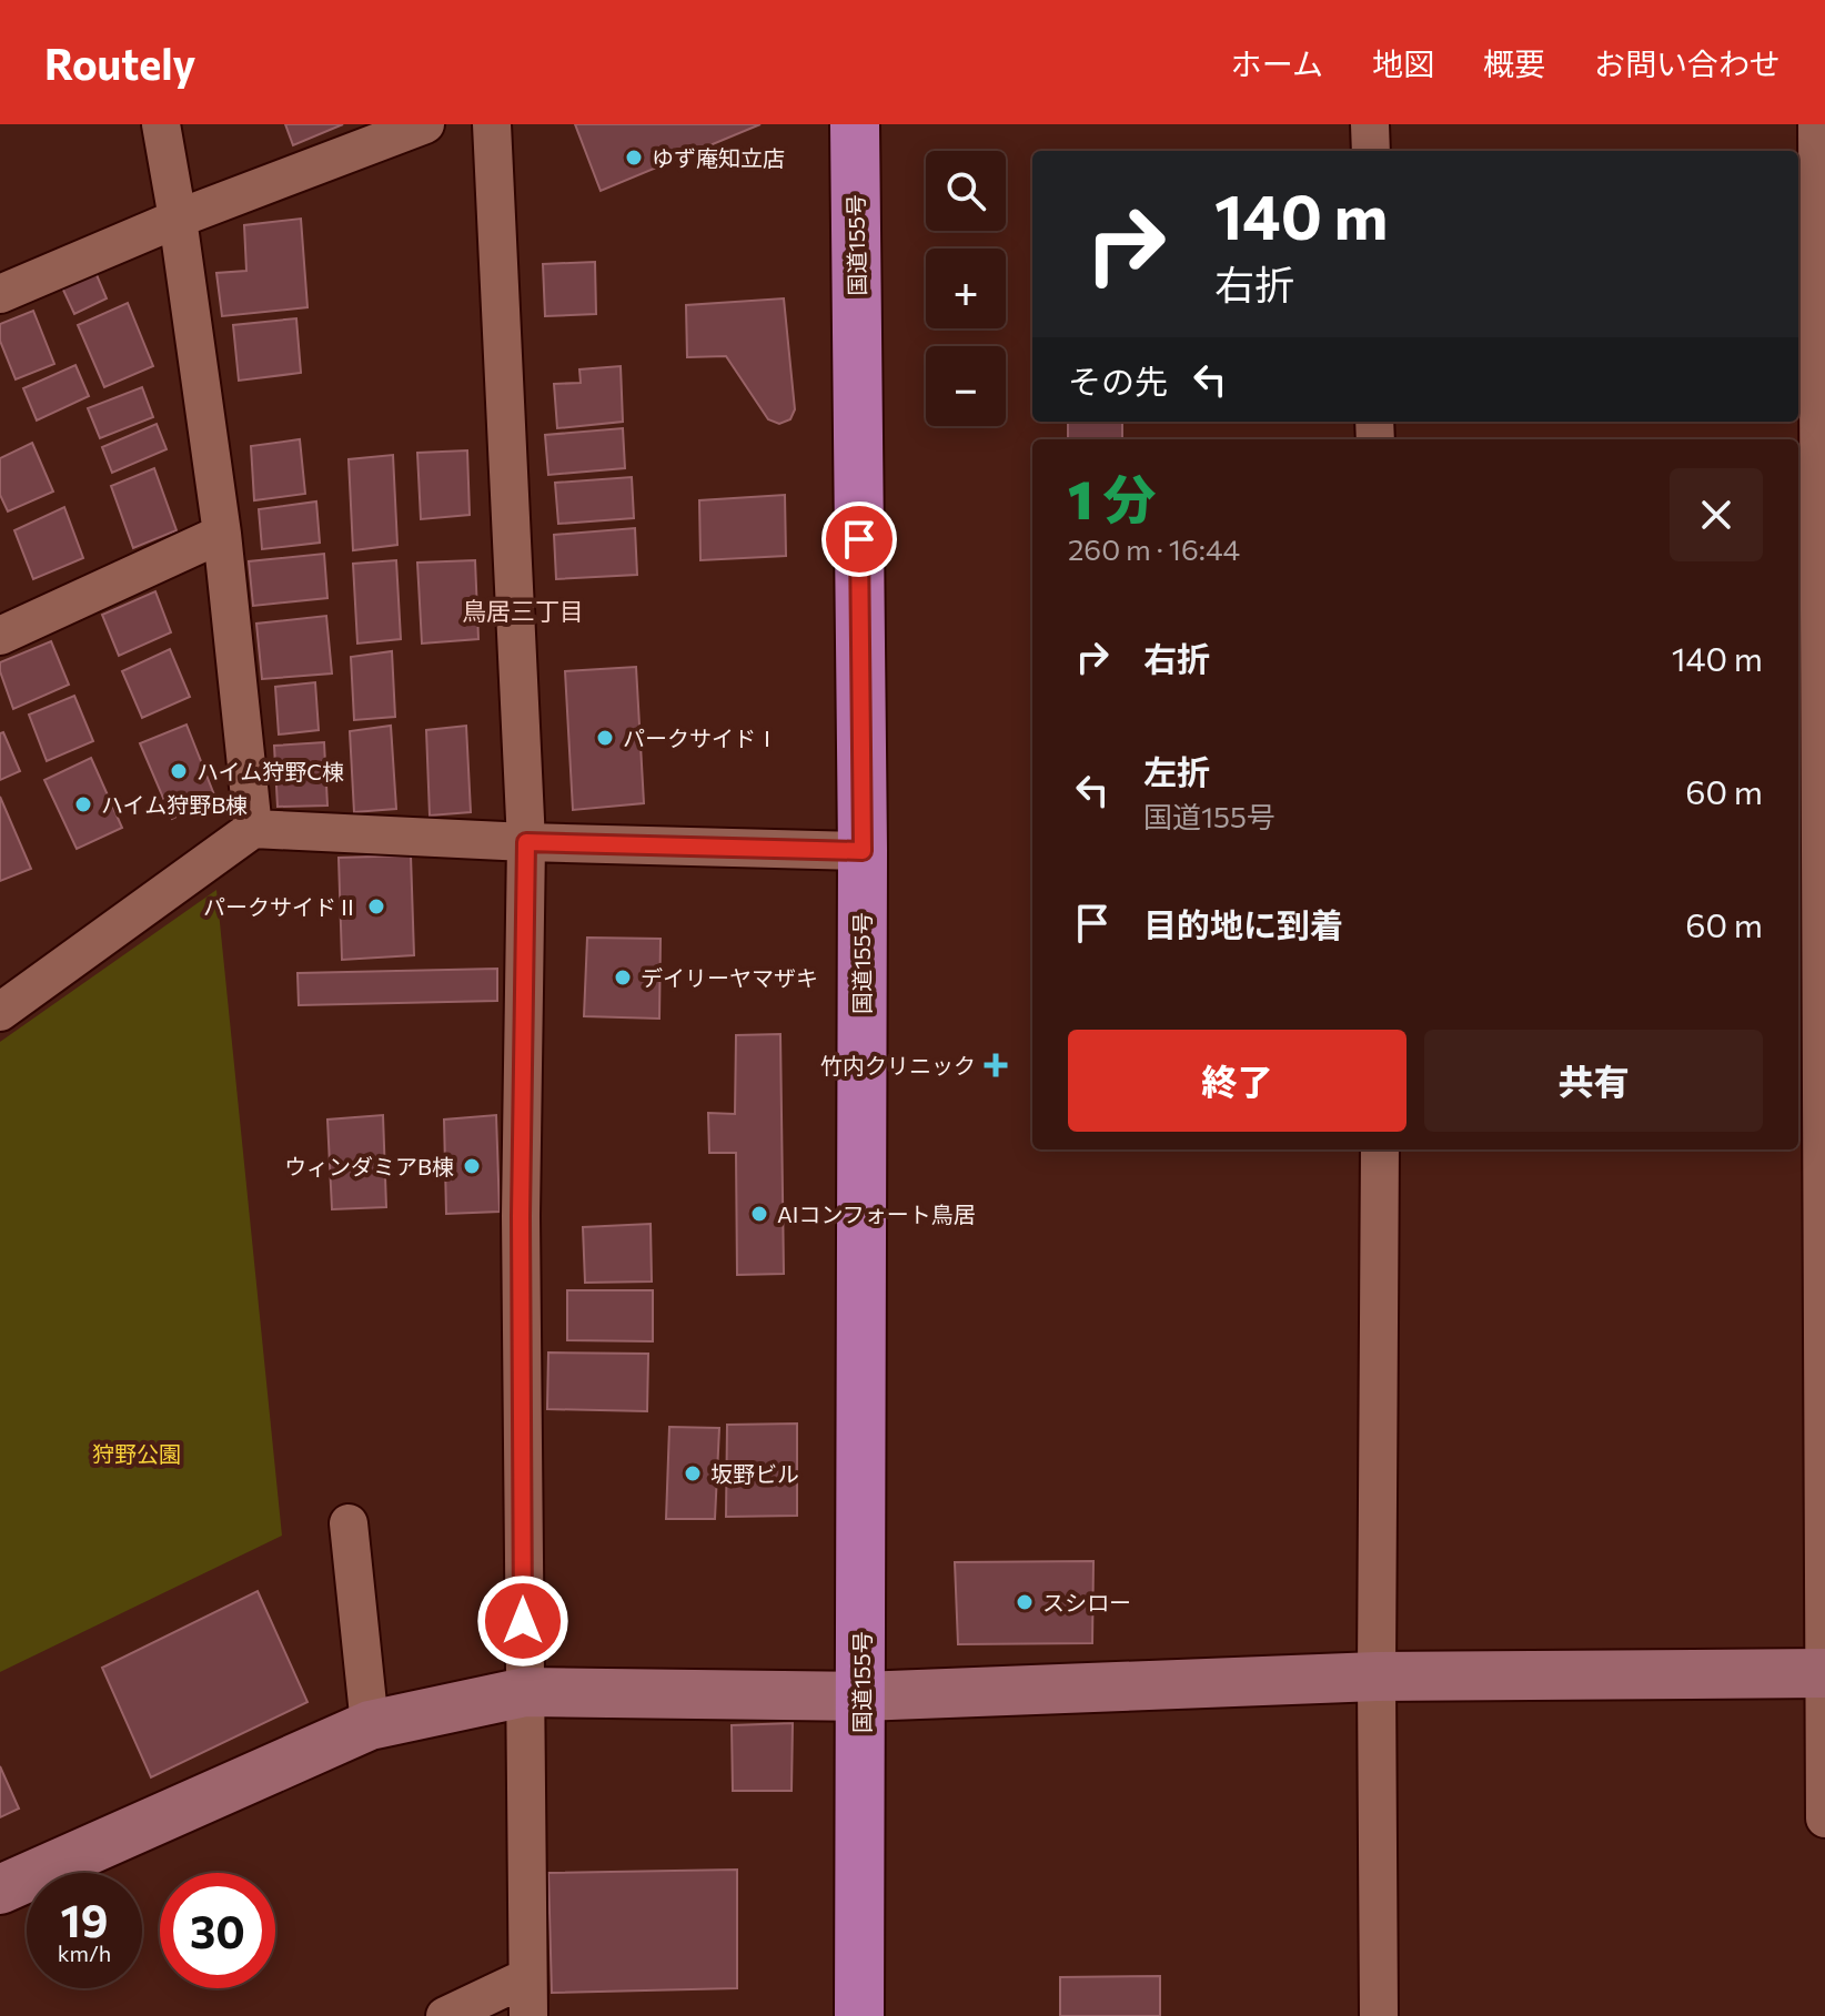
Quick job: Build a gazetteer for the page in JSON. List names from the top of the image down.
{
  "streets": {
    "highway": ["国道155号"]
  },
  "districts": ["鳥居三丁目"],
  "parks": ["狩野公園"],
  "places": {
    "other": [
      "ゆず庵知立店",
      "パークサイドⅠ",
      "ハイム狩野C棟",
      "ハイム狩野B棟",
      "パークサイドⅡ",
      "デイリーヤマザキ",
      "ウィンダミアB棟",
      "AIコンフォート鳥居",
      "坂野ビル",
      "スシロー"
    ],
    "health": ["竹内クリニック"]
  },
  "page": {
    "header": "Routely",
    "nav": [
      "ホーム",
      "地図",
      "概要",
      "お問い合わせ"
    ],
    "map_buttons": ["+", "−"],
    "turn": ["140 m", "右折"],
    "then": "その先",
    "heading": ["1 分", "260 m · 16:44"],
    "list": [
      {
        "name": "右折",
        "value": "140 m"
      },
      {
        "name": "左折",
        "note": "国道155号",
        "value": "60 m"
      },
      {
        "name": "目的地に到着",
        "value": "60 m"
      }
    ],
    "buttons": ["終了", "共有"],
    "speed": "19 km/h",
    "limit": "30"
  }
}
